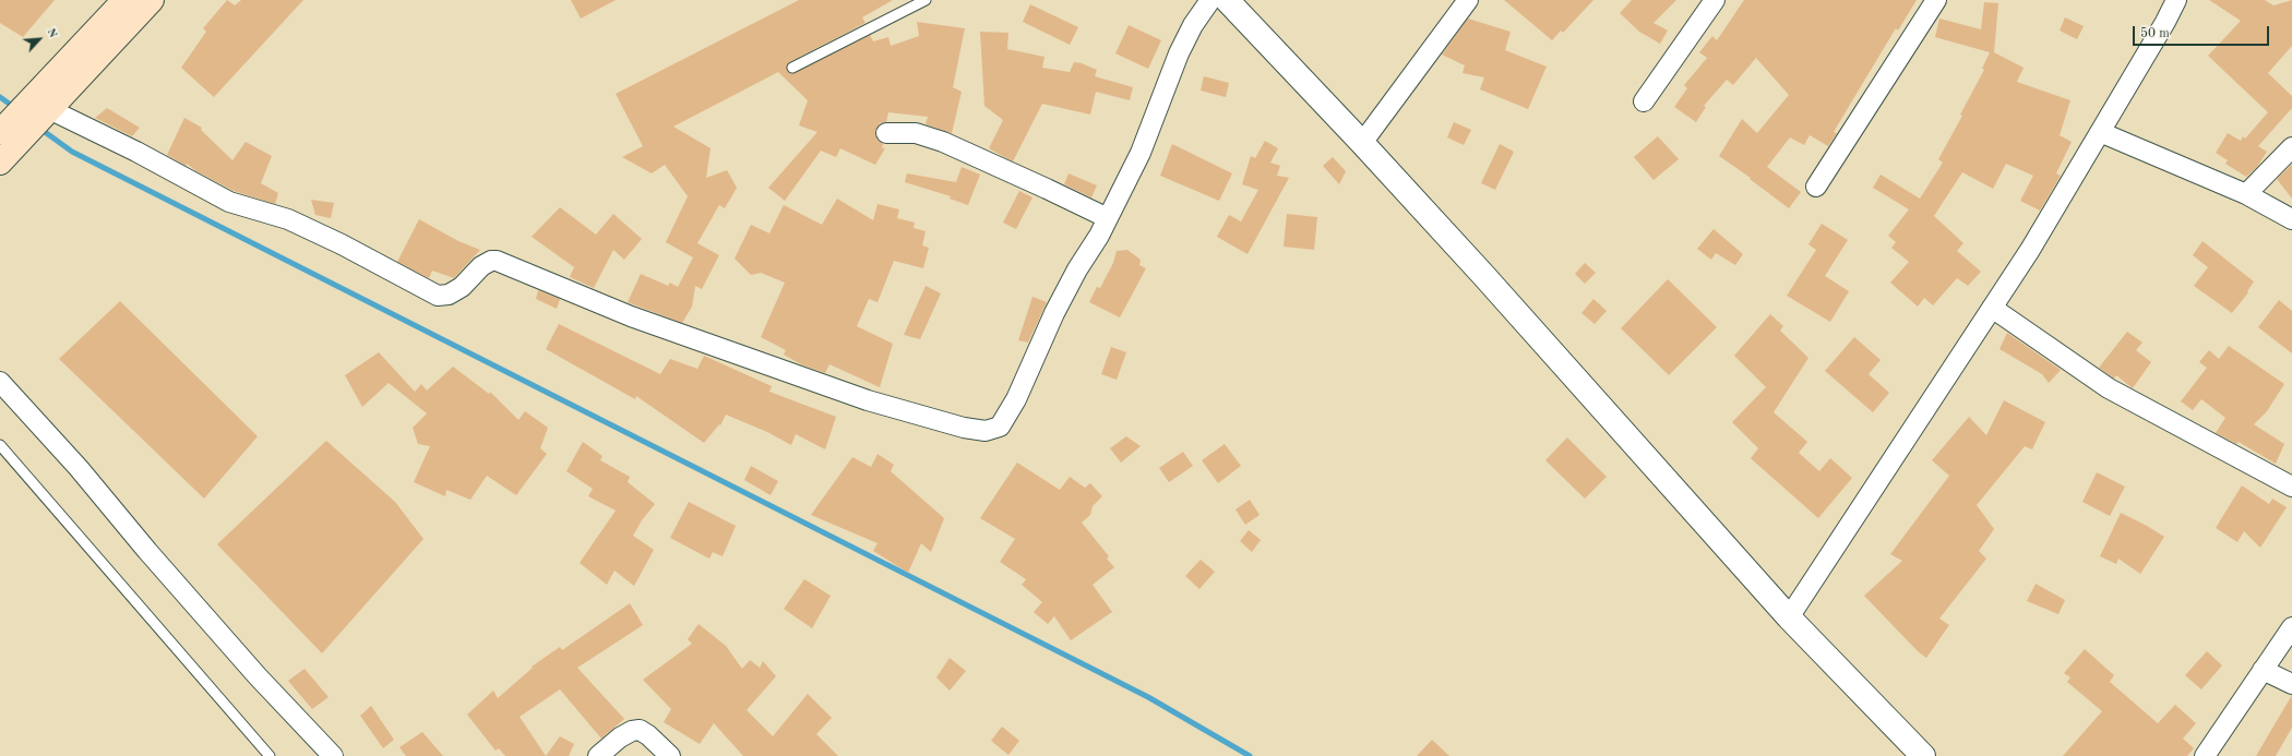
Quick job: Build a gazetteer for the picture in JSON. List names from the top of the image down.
{
  "scale_bar": "50 m",
  "north": "top right"
}
